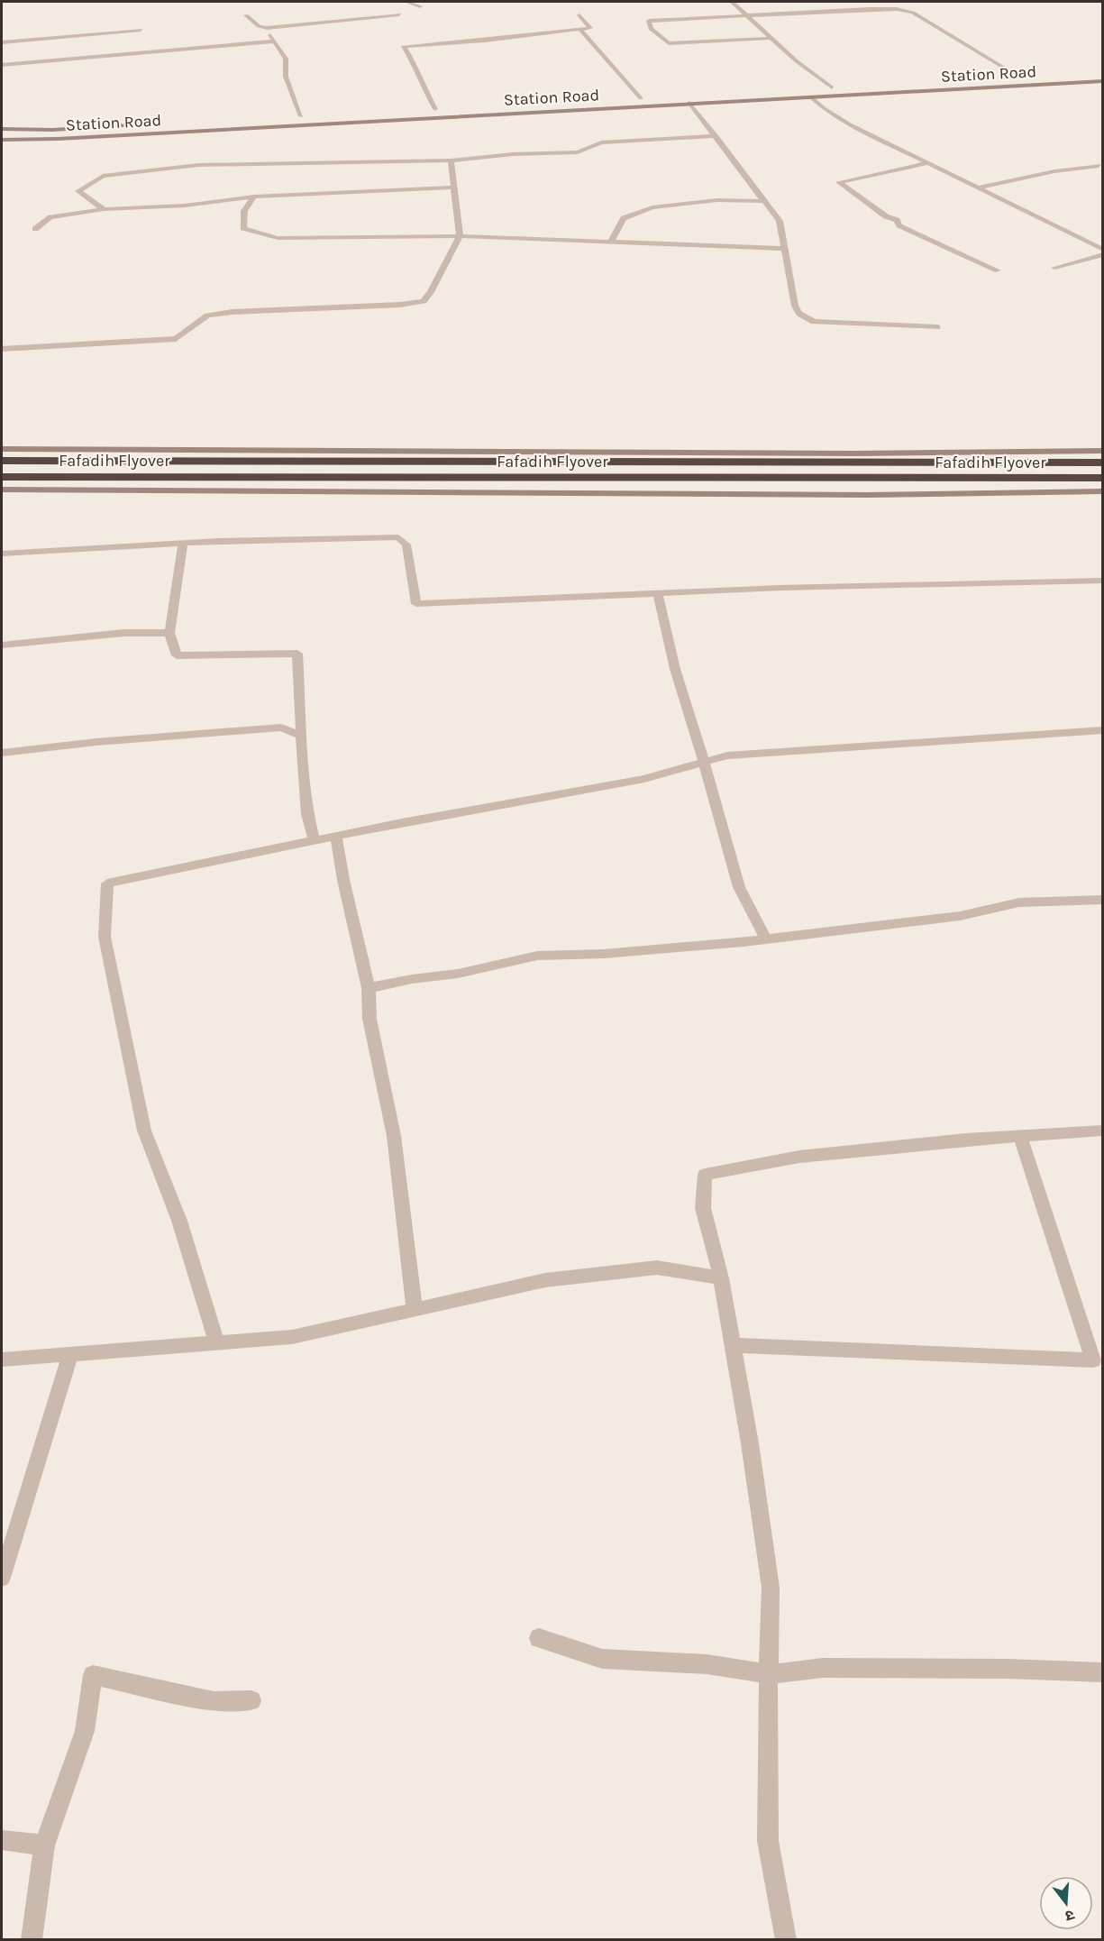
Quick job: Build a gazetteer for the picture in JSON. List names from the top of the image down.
{
  "streets": {
    "highway": ["Fafadih Flyover"],
    "street": ["Station Road"]
  },
  "north": "bottom"
}
